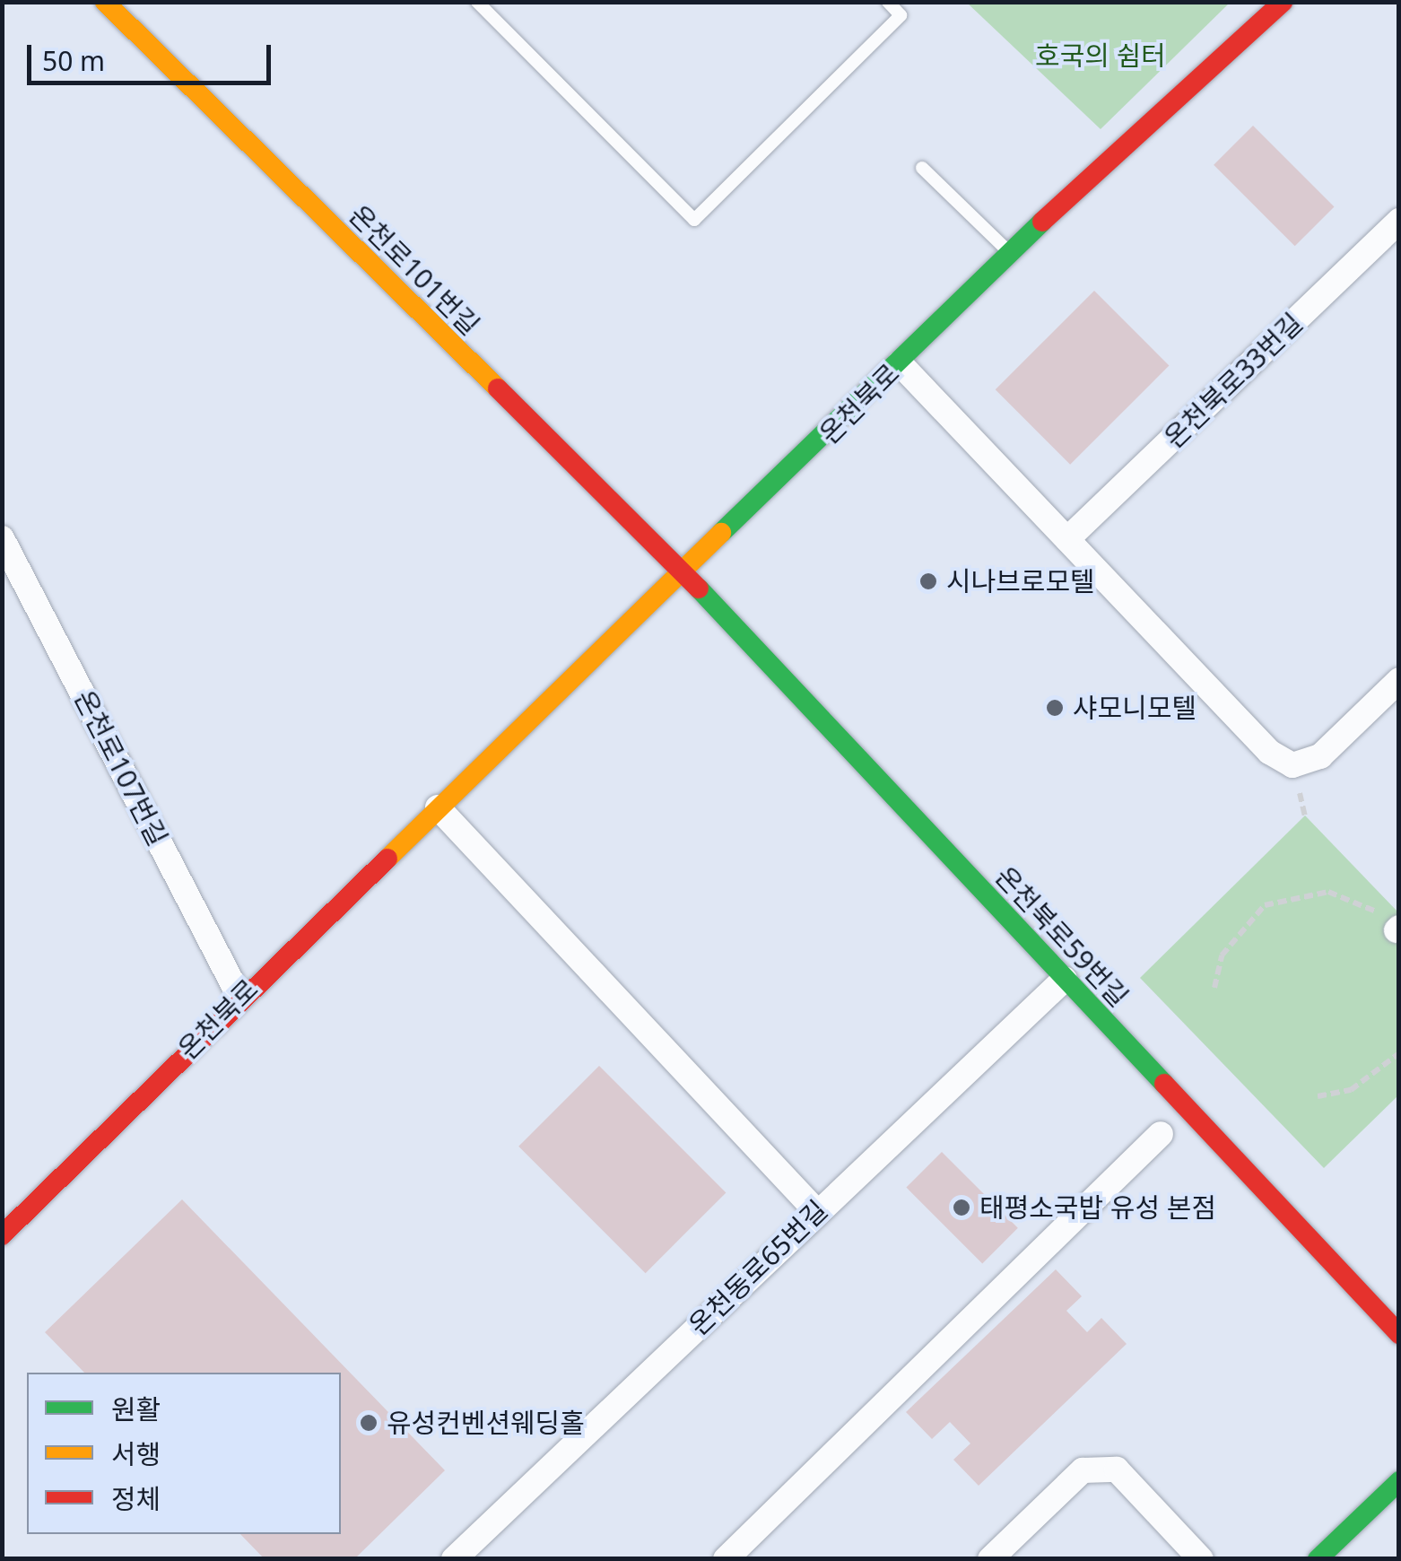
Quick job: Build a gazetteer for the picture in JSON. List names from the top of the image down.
{
  "streets": {
    "street": [
      "온천로101번길",
      "온천북로33번길",
      "온천북로",
      "온천로107번길",
      "온천북로59번길",
      "온천동로65번길"
    ]
  },
  "crossings": [
    ["온천로101번길", "온천북로"],
    ["온천로101번길", "온천북로59번길"],
    ["온천북로", "온천로107번길"],
    ["온천북로", "온천북로59번길"],
    ["온천북로59번길", "온천동로65번길"]
  ],
  "parks": ["호국의 쉼터"],
  "places": [
    "시나브로모텔",
    "샤모니모텔",
    "태평소국밥 유성 본점",
    "유성컨벤션웨딩홀"
  ],
  "legend": ["원활", "서행", "정체"],
  "scale_bar": "50 m"
}
